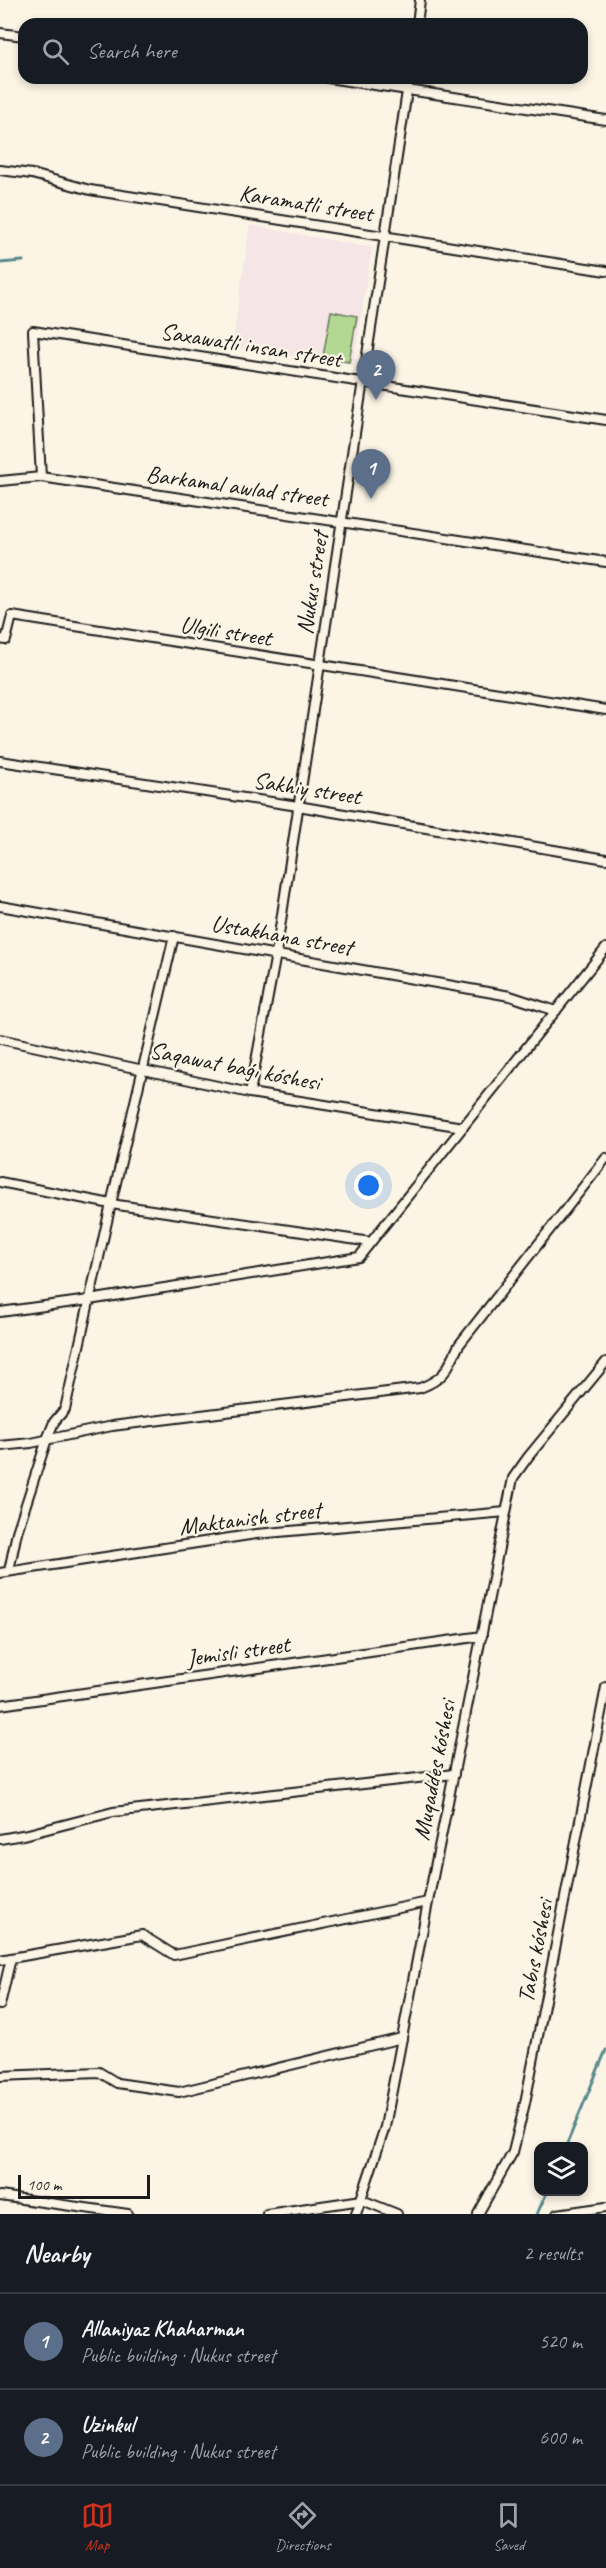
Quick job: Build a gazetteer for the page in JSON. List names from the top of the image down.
{
  "streets": {
    "street": [
      "Karamatli street",
      "Saxawatli insan street",
      "Barkamal awlad street",
      "Nukus street",
      "Ulgili street",
      "Sakhiy street",
      "Ustakhana street",
      "Saqawat baǵı kóshesi",
      "Maktanish street",
      "Jemisli street",
      "Muqaddes kóshesi",
      "Tabıs kóshesi"
    ]
  },
  "crossings": [
    ["Karamatli street", "Nukus street"],
    ["Saxawatli insan street", "Barkamal awlad street"],
    ["Saxawatli insan street", "Nukus street"],
    ["Barkamal awlad street", "Nukus street"],
    ["Nukus street", "Ulgili street"],
    ["Nukus street", "Sakhiy street"],
    ["Nukus street", "Ustakhana street"],
    ["Nukus street", "Saqawat baǵı kóshesi"],
    ["Maktanish street", "Muqaddes kóshesi"],
    ["Jemisli street", "Muqaddes kóshesi"]
  ],
  "scale_bar": "100 m",
  "page": {
    "search": "Search here",
    "pins": ["2", "1"],
    "scale": "100 m",
    "heading": ["Nearby", "2 results"],
    "list": [
      {
        "mark": "1",
        "name": "Allaniyaz Khaharman",
        "note": "Public building · Nukus street",
        "value": "520 m"
      },
      {
        "mark": "2",
        "name": "Uzinkul",
        "note": "Public building · Nukus street",
        "value": "600 m"
      }
    ],
    "nav": ["Map", "Directions", "Saved"]
  }
}
